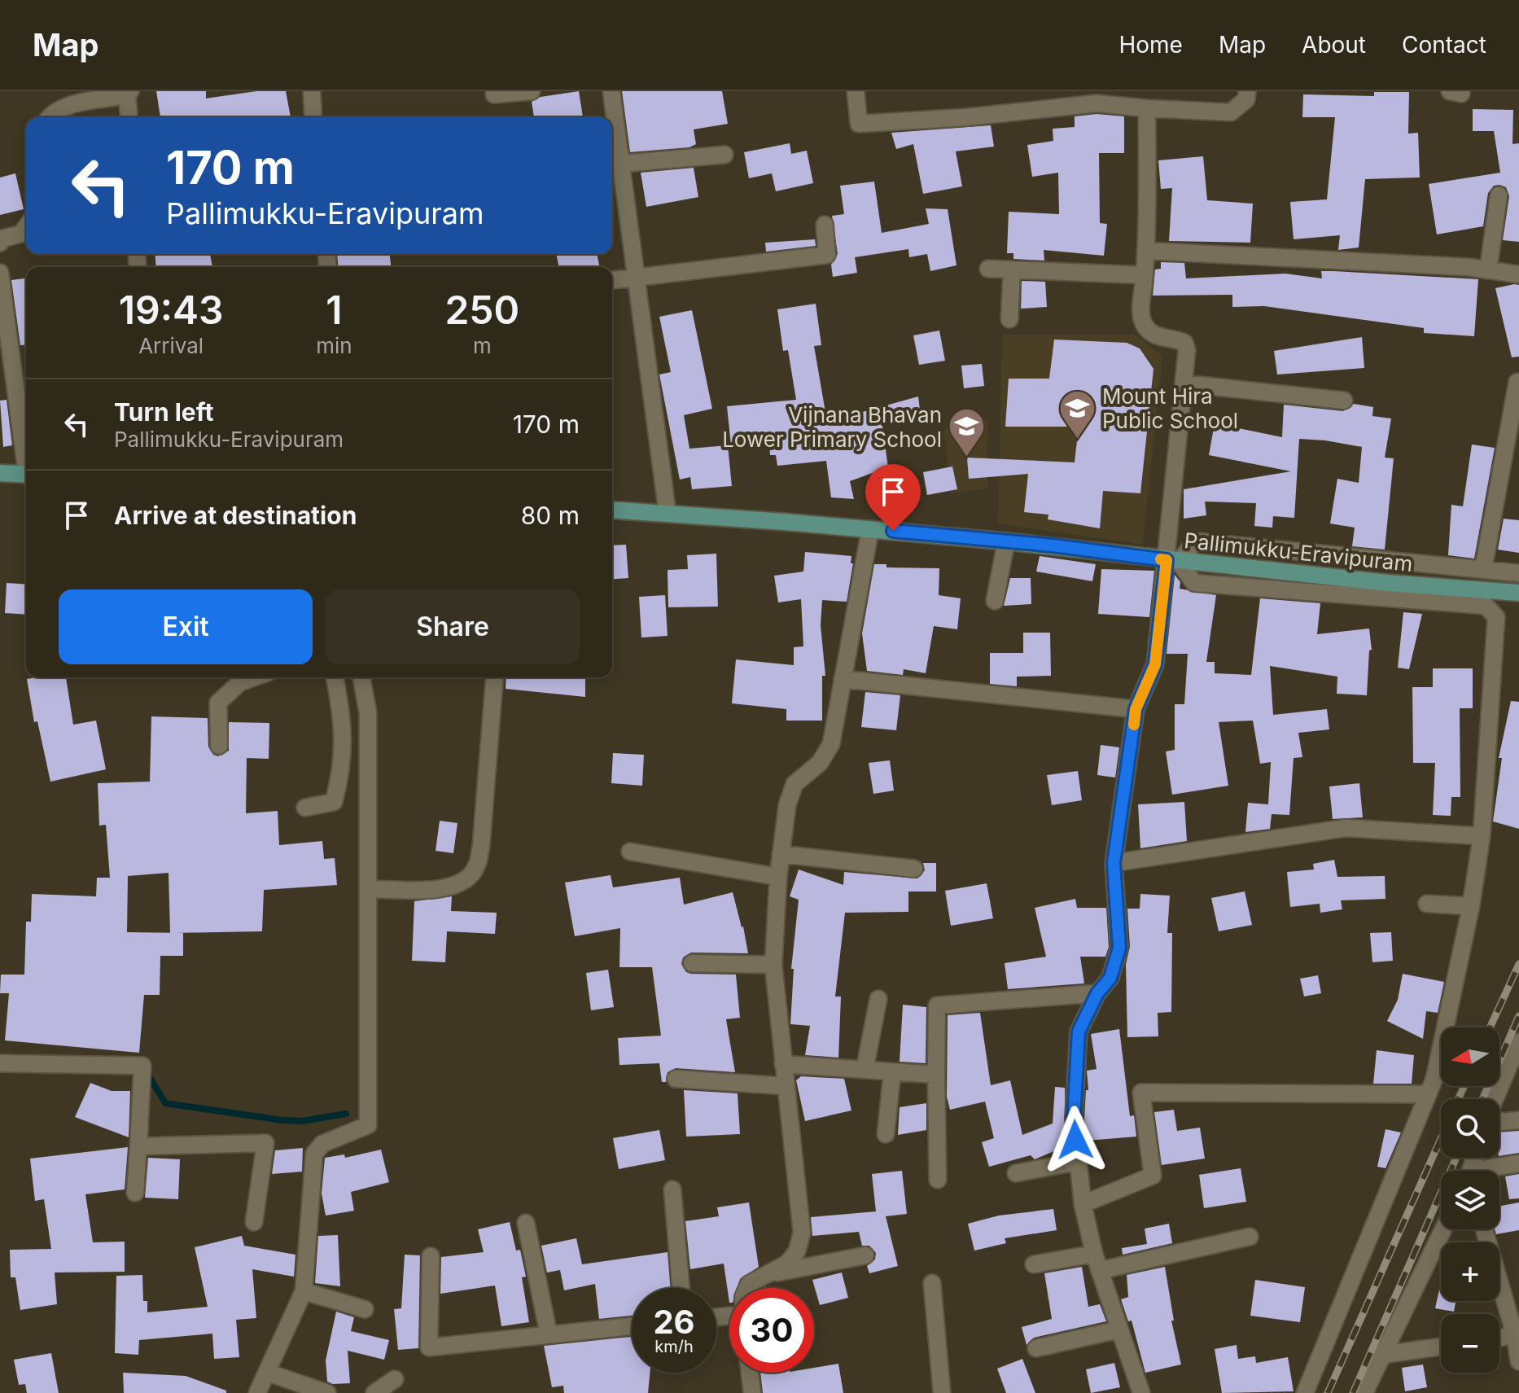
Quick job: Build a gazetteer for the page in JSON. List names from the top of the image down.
{
  "streets": {
    "main road": ["Pallimukku-Eravipuram"]
  },
  "places": {
    "school or university": ["Mount Hira Public School", "Vijnana Bhavan Lower Primary School"]
  },
  "north": "left",
  "page": {
    "header": "Map",
    "nav": [
      "Home",
      "Map",
      "About",
      "Contact"
    ],
    "turn": ["170 m", "Pallimukku-Eravipuram"],
    "eta": [
      "19:43",
      "Arrival",
      "1",
      "min",
      "250",
      "m"
    ],
    "list": [
      {
        "name": "Turn left",
        "note": "Pallimukku-Eravipuram",
        "value": "170 m"
      },
      {
        "name": "Arrive at destination",
        "value": "80 m"
      }
    ],
    "buttons": ["Exit", "Share"],
    "map_buttons": ["+", "−"],
    "speed": "26 km/h",
    "limit": "30"
  }
}
